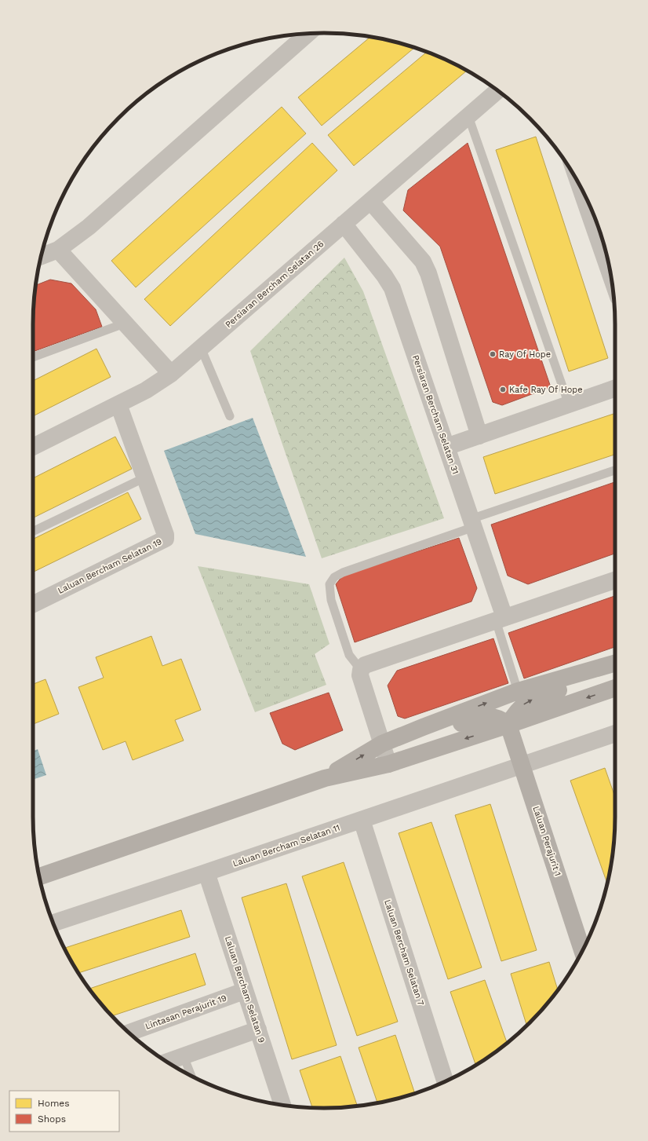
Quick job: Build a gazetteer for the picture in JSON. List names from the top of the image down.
{
  "streets": {
    "street": [
      "Persiaran Bercham Selatan 26",
      "Persiaran Bercham Selatan 31",
      "Laluan Bercham Selatan 19",
      "Laluan Perajurit 1",
      "Laluan Bercham Selatan 11",
      "Laluan Bercham Selatan 7",
      "Laluan Bercham Selatan 9",
      "Lintasan Perajurit 19"
    ]
  },
  "crossings": [
    ["Persiaran Bercham Selatan 26", "Persiaran Bercham Selatan 31"],
    ["Persiaran Bercham Selatan 26", "Laluan Bercham Selatan 19"],
    ["Laluan Perajurit 1", "Laluan Bercham Selatan 11"],
    ["Laluan Bercham Selatan 11", "Laluan Bercham Selatan 7"],
    ["Laluan Bercham Selatan 11", "Laluan Bercham Selatan 9"],
    ["Laluan Bercham Selatan 9", "Lintasan Perajurit 19"]
  ],
  "places": ["Ray Of Hope", "Kafe Ray Of Hope"],
  "legend": ["Homes", "Shops"]
}
